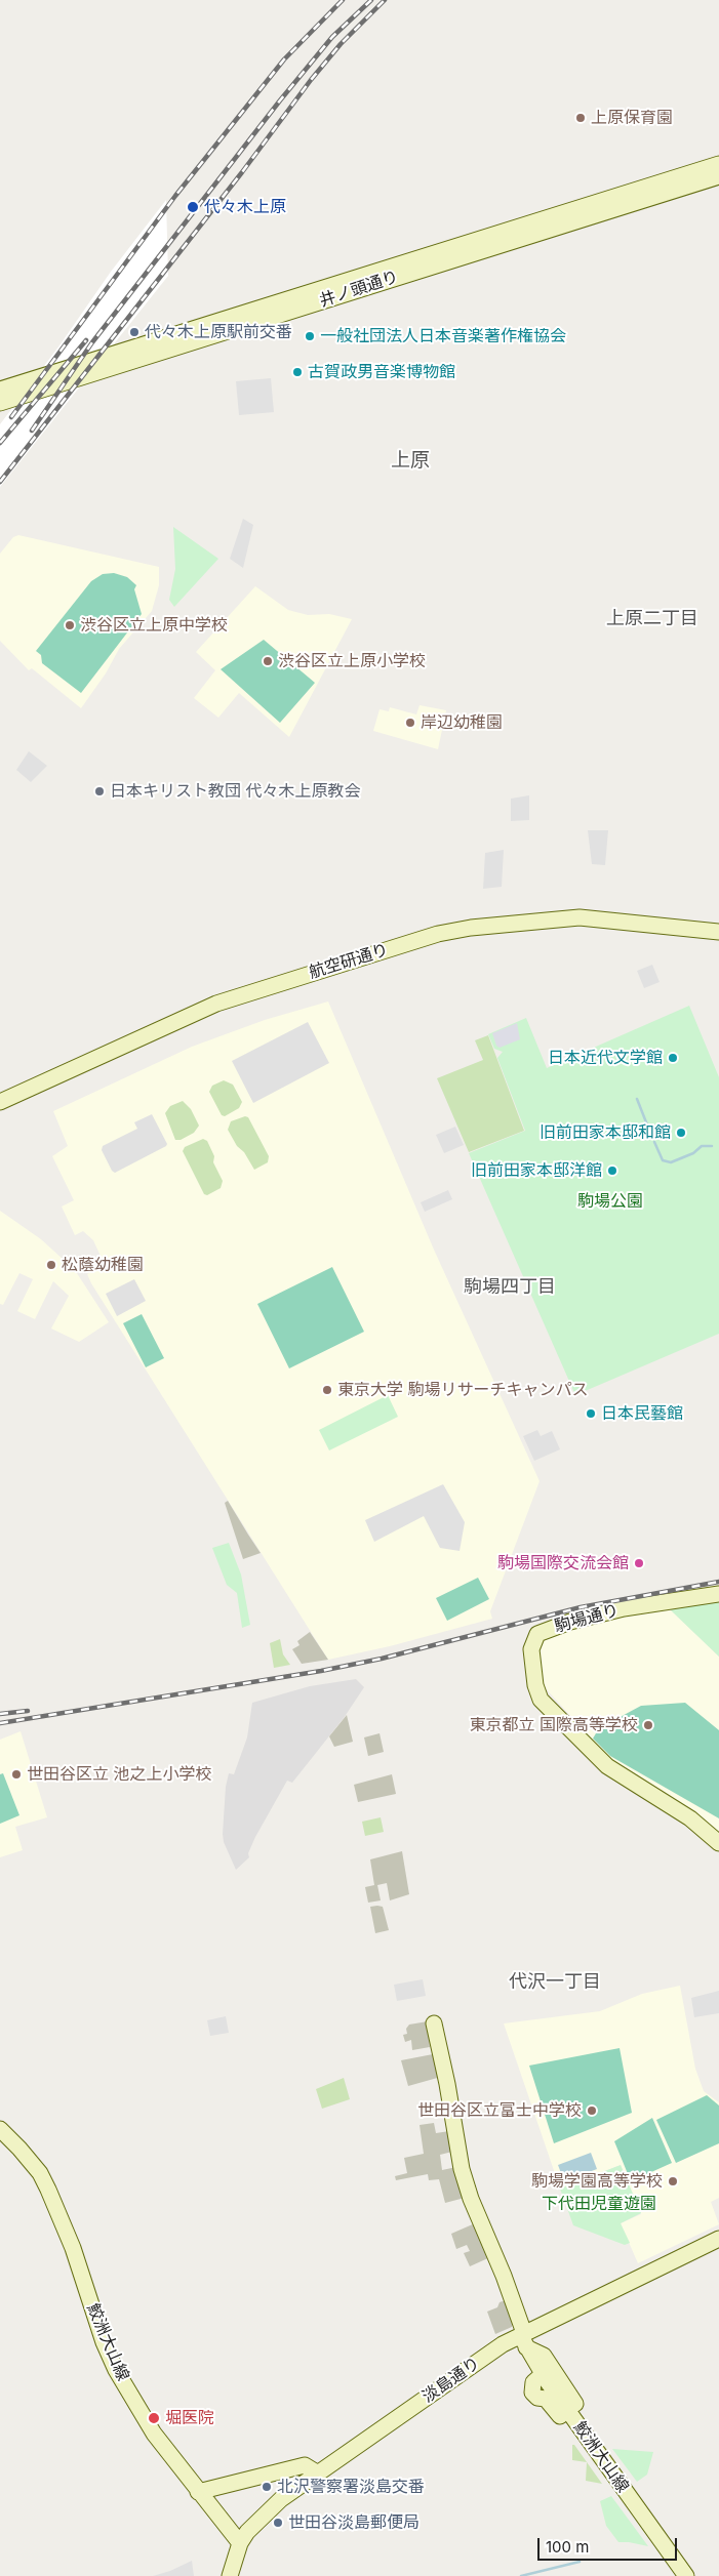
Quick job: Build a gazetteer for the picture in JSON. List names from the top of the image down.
{
  "streets": {
    "main road": [
      "井ノ頭通り",
      "航空研通り",
      "駒場通り",
      "鮫洲大山線",
      "淡島通り"
    ]
  },
  "crossings": [
    ["鮫洲大山線", "淡島通り"]
  ],
  "districts": [
    "上原",
    "上原二丁目",
    "駒場四丁目",
    "代沢一丁目"
  ],
  "parks": ["駒場公園", "下代田児童遊園"],
  "places": [
    "上原保育園",
    "代々木上原",
    "代々木上原駅前交番",
    "一般社団法人日本音楽著作権協会",
    "古賀政男音楽博物館",
    "渋谷区立上原中学校",
    "渋谷区立上原小学校",
    "岸辺幼稚園",
    "日本キリスト教団 代々木上原教会",
    "日本近代文学館",
    "旧前田家本邸和館",
    "旧前田家本邸洋館",
    "松蔭幼稚園",
    "東京大学 駒場リサーチキャンパス",
    "日本民藝館",
    "駒場国際交流会館",
    "東京都立 国際高等学校",
    "世田谷区立 池之上小学校",
    "世田谷区立富士中学校",
    "駒場学園高等学校",
    "堀医院",
    "北沢警察署淡島交番",
    "世田谷淡島郵便局"
  ],
  "scale_bar": "100 m"
}
